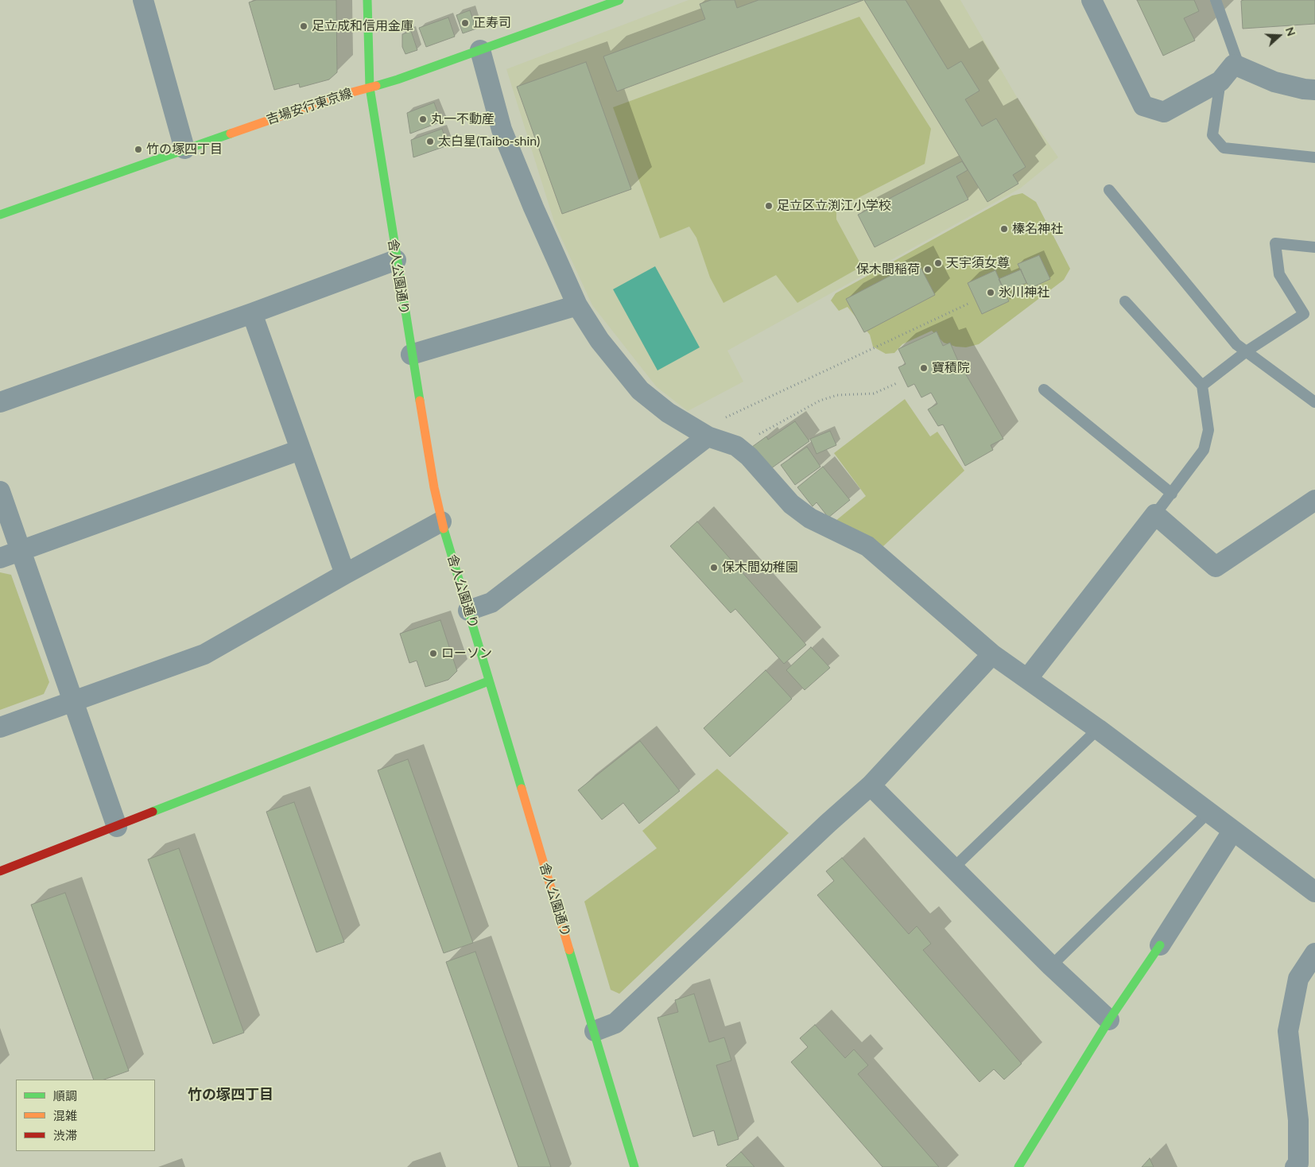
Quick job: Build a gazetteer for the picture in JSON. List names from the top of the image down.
{
  "streets": {
    "street": ["吉場安行東京線", "舎人公園通り"]
  },
  "crossings": [
    ["吉場安行東京線", "舎人公園通り"]
  ],
  "districts": ["竹の塚四丁目"],
  "places": [
    "正寿司",
    "足立成和信用金庫",
    "丸一不動産",
    "太白星(Taibo-shin)",
    "竹の塚四丁目",
    "足立区立渕江小学校",
    "榛名神社",
    "天宇須女尊",
    "保木間稲荷",
    "氷川神社",
    "寶積院",
    "保木間幼稚園",
    "ローソン"
  ],
  "legend": ["順調", "混雑", "渋滞"],
  "north": "right"
}
